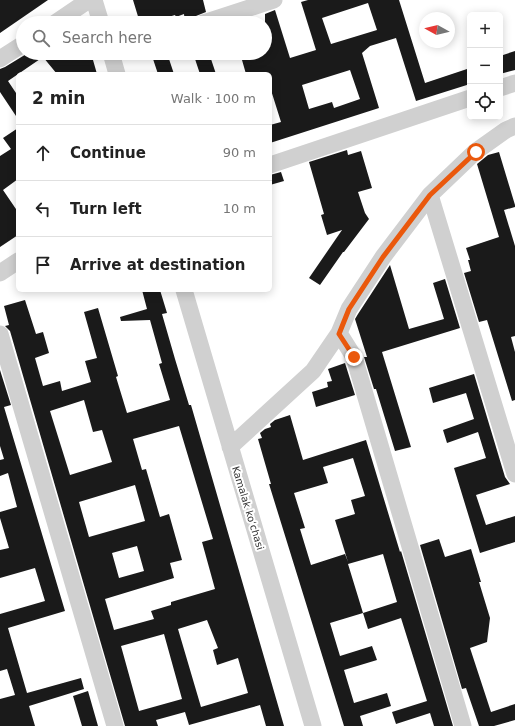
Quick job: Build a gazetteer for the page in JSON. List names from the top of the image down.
{
  "streets": {
    "street": ["Kamalak koʻchasi"]
  },
  "north": "left",
  "page": {
    "map_buttons": ["+", "−"],
    "search": "Search here",
    "heading": ["2 min", "Walk · 100 m"],
    "list": [
      ["Continue", "90 m"],
      ["Turn left", "10 m"],
      "Arrive at destination"
    ]
  }
}
